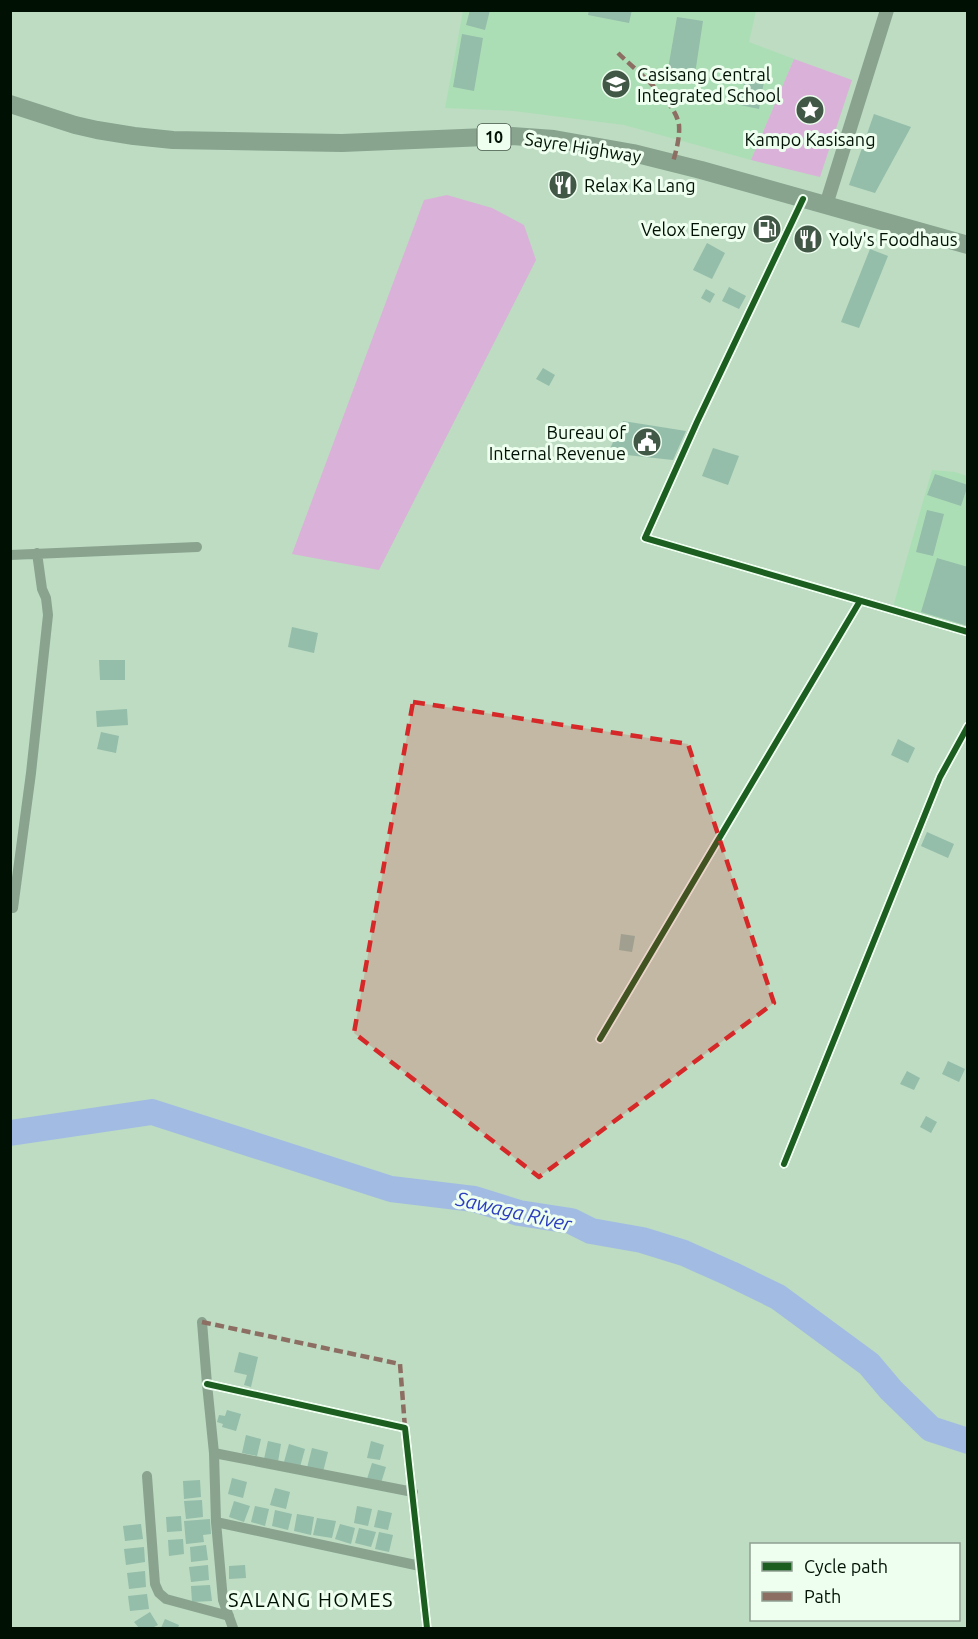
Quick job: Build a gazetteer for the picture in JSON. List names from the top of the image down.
{
  "streets": {
    "highway": ["10", "Sayre Highway"]
  },
  "districts": ["SALANG HOMES"],
  "water": ["Sawaga River"],
  "places": {
    "school or university": ["Casisang Central Integrated School"],
    "place": ["Kampo Kasisang"],
    "restaurant": ["Relax Ka Lang", "Yoly's Foodhaus"],
    "fuel station": ["Velox Energy"],
    "public building": ["Bureau of Internal Revenue"]
  },
  "legend": ["Cycle path", "Path"]
}
